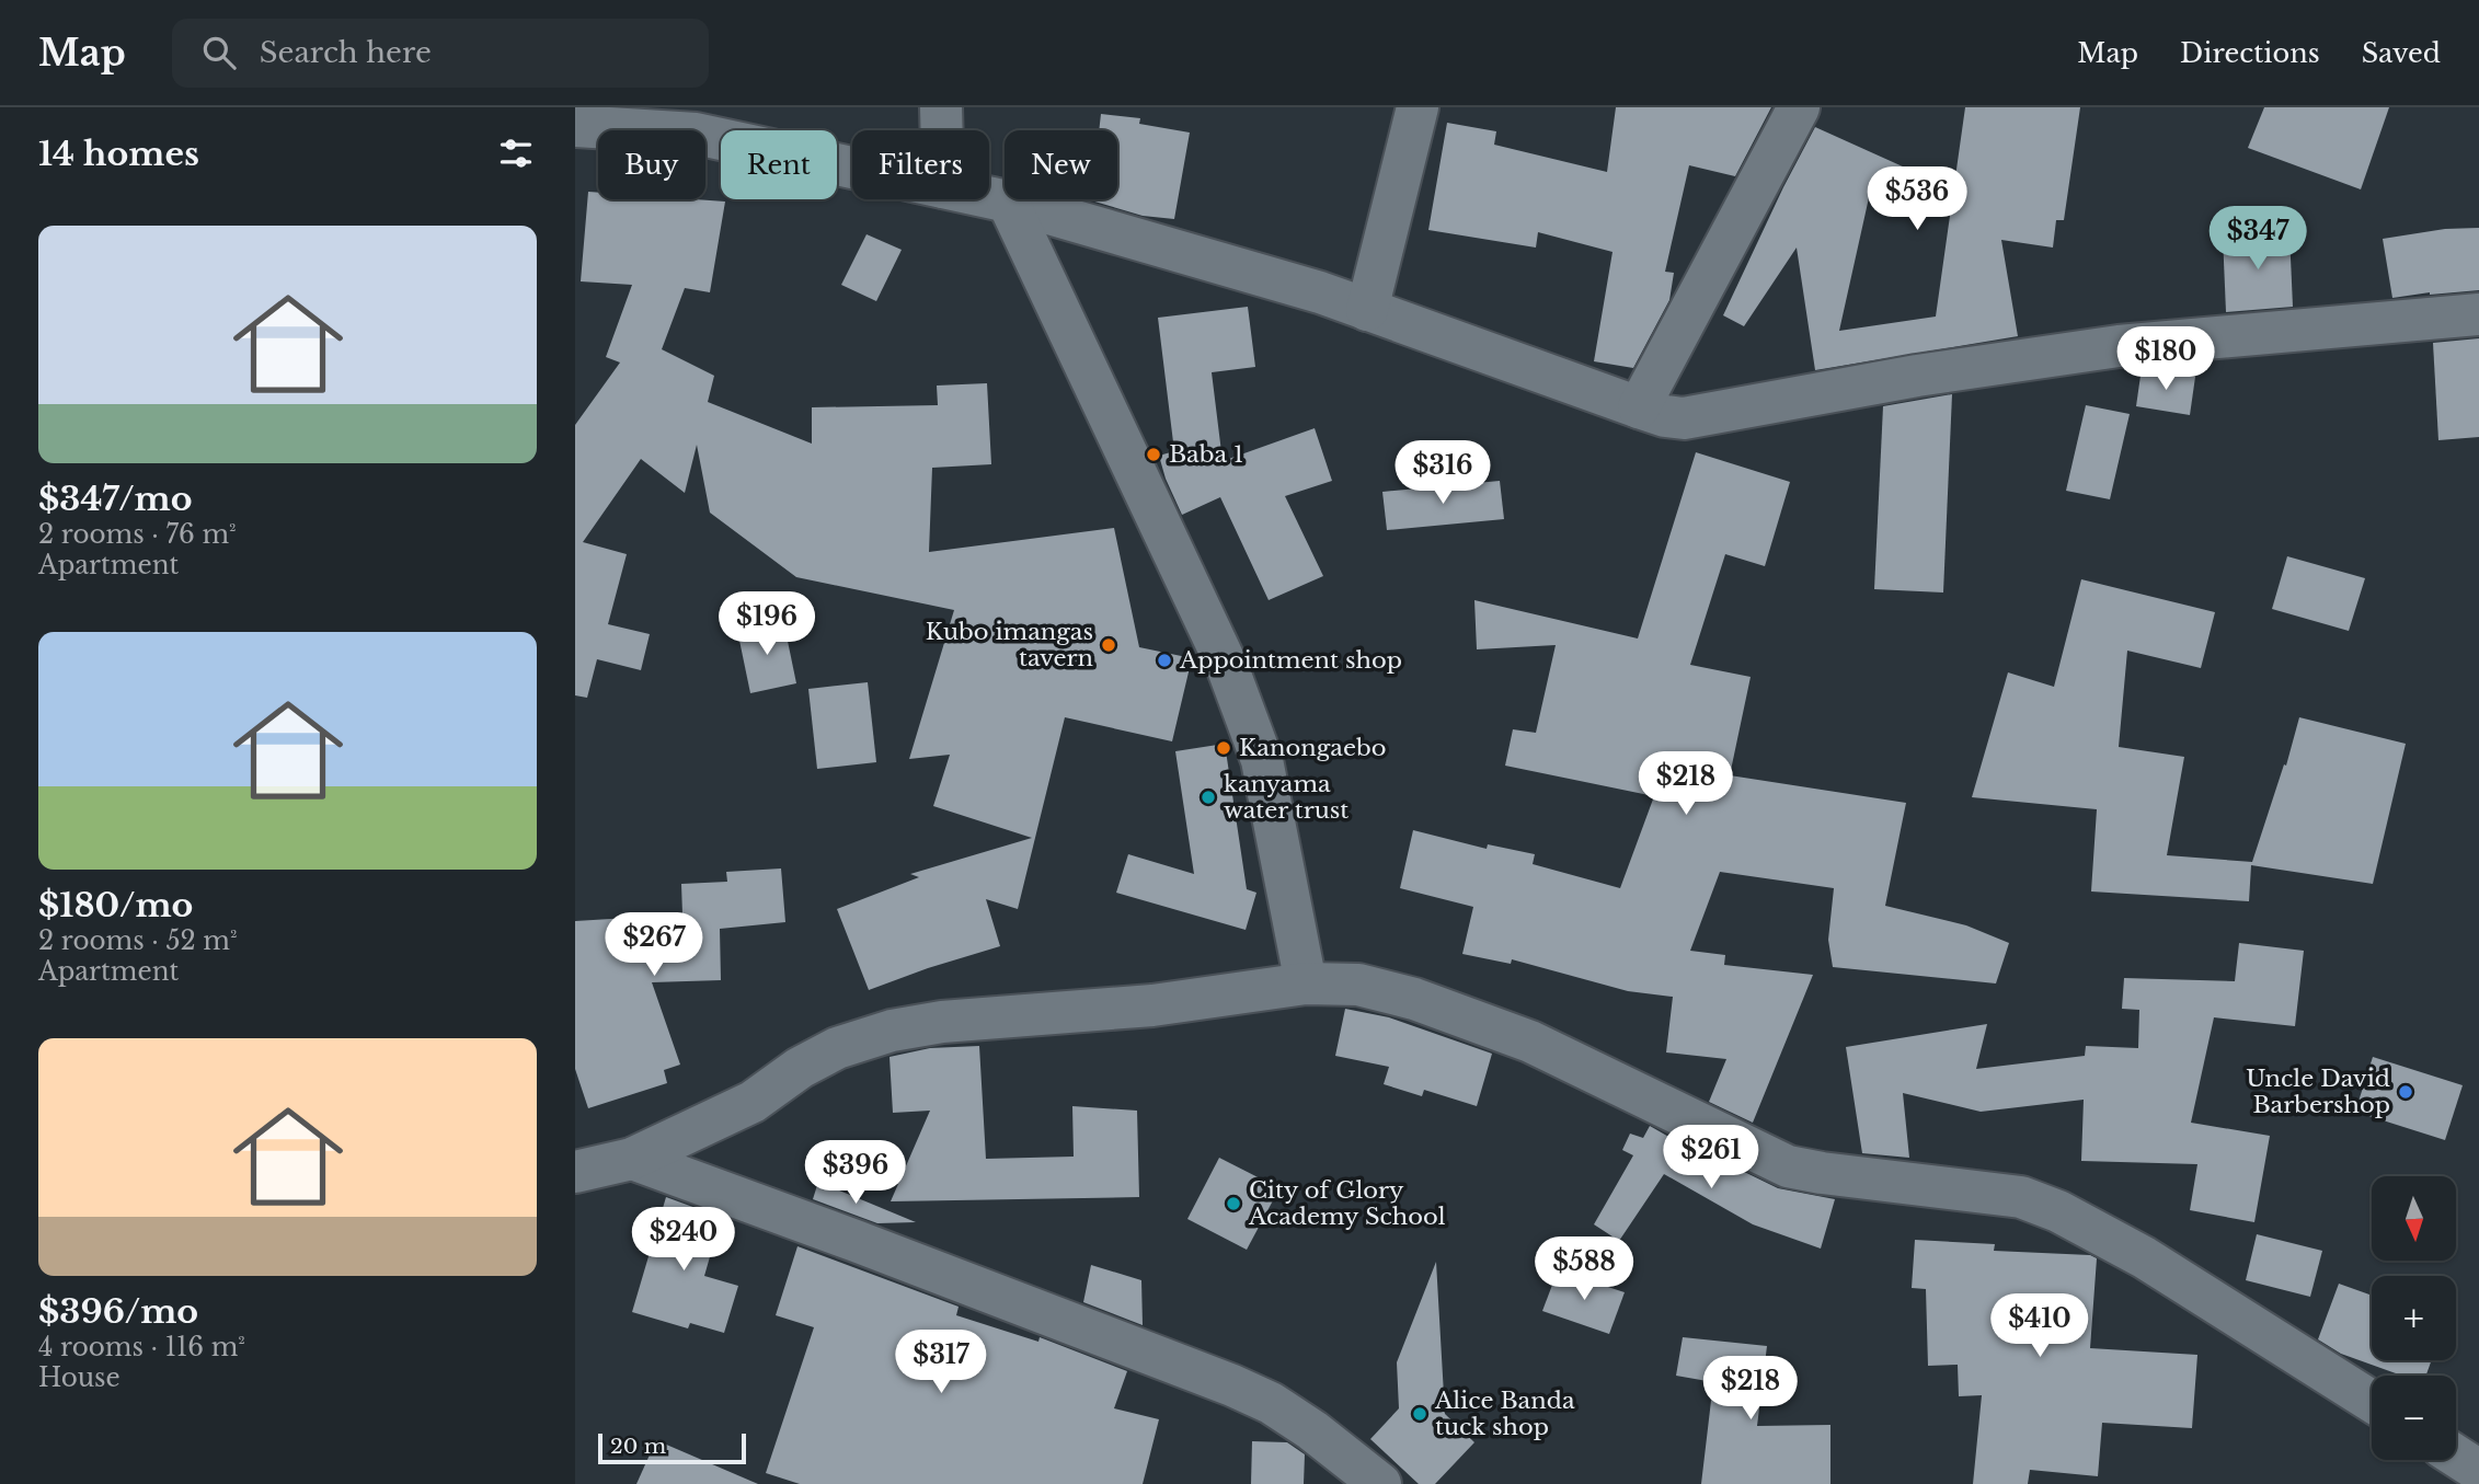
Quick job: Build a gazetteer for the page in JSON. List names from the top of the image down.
{
  "places": [
    "Baba 1",
    "Kubo imangas tavern",
    "Appointment shop",
    "Kanongaebo",
    "kanyama water trust",
    "Uncle David Barbershop",
    "City of Glory Academy School",
    "Alice Banda tuck shop"
  ],
  "scale_bar": "20 m",
  "north": "bottom",
  "page": {
    "header": "Map",
    "search": "Search here",
    "nav": ["Map", "Directions", "Saved"],
    "heading": "14 homes",
    "chip": [
      "Buy",
      "Rent",
      "Filters",
      "New"
    ],
    "price": [
      "$536",
      "$347",
      "$180",
      "$316",
      "$196",
      "$218",
      "$267",
      "$261",
      "$396",
      "$240",
      "$588",
      "$410",
      "$317",
      "$218"
    ],
    "list": [
      {
        "name": "$347/mo",
        "note": "2 rooms · 76 m² · Apartment"
      },
      {
        "name": "$180/mo",
        "note": "2 rooms · 52 m² · Apartment"
      },
      {
        "name": "$396/mo",
        "note": "4 rooms · 116 m² · House"
      }
    ],
    "map_buttons": ["+", "−"],
    "scale": "20 m"
  }
}
